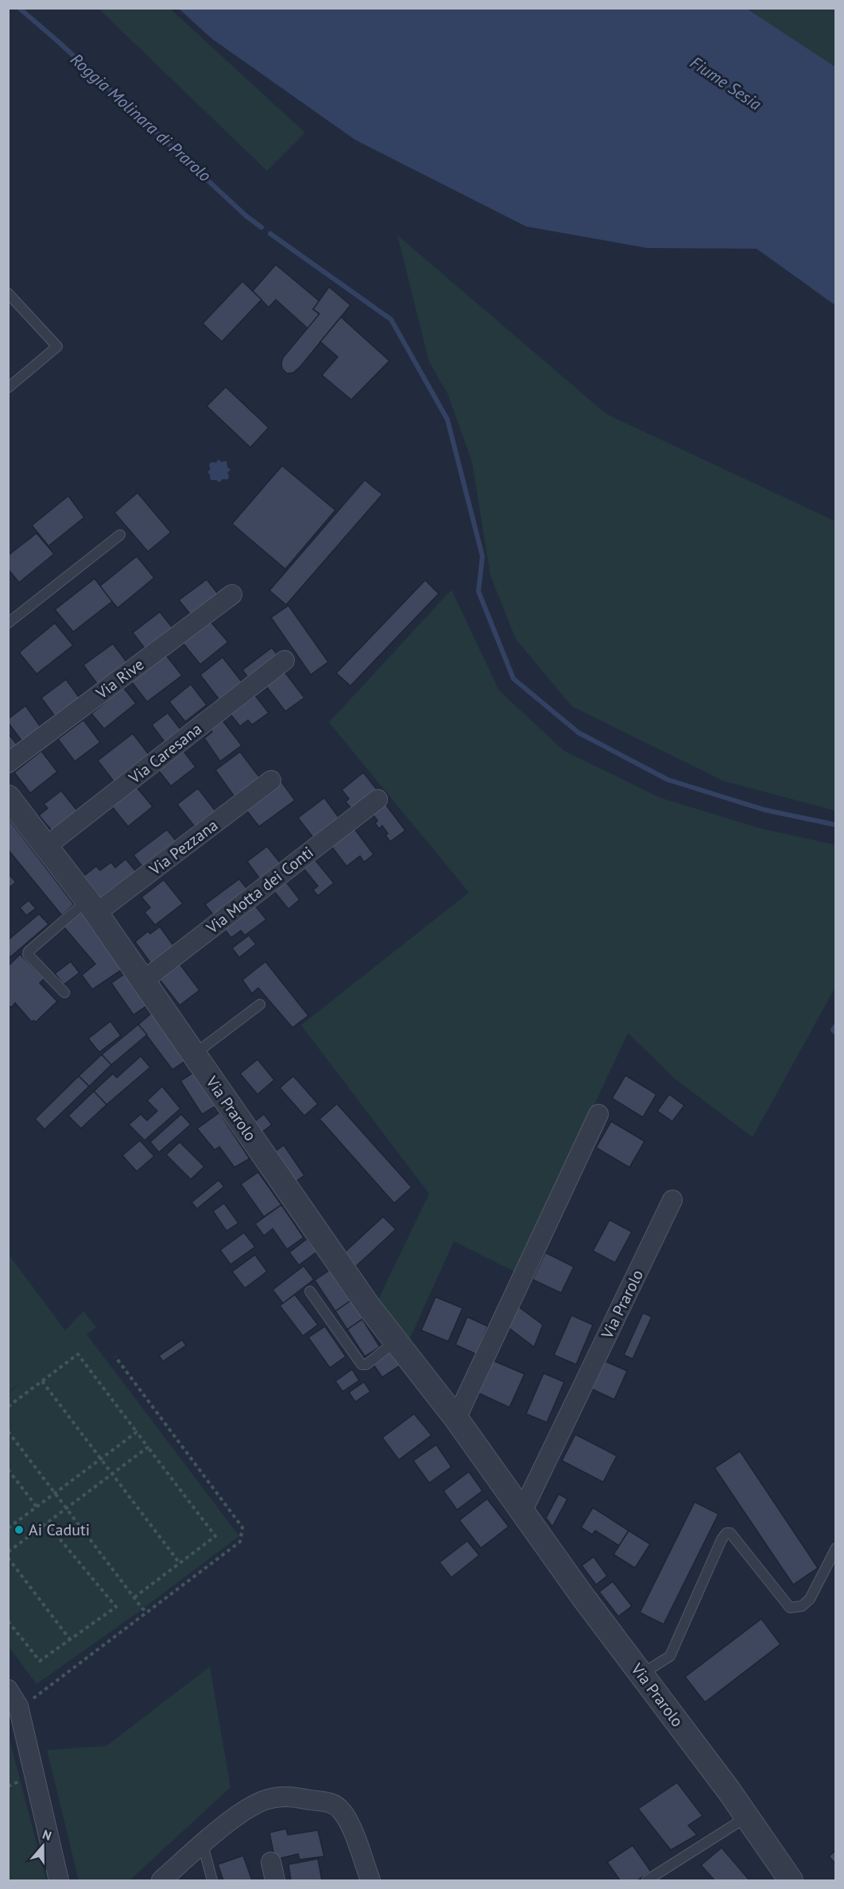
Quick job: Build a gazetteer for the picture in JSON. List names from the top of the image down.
{
  "streets": {
    "street": [
      "Via Rive",
      "Via Caresana",
      "Via Pezzana",
      "Via Motta dei Conti",
      "Via Prarolo"
    ]
  },
  "crossings": [
    ["Via Caresana", "Via Prarolo"],
    ["Via Pezzana", "Via Prarolo"],
    ["Via Motta dei Conti", "Via Prarolo"]
  ],
  "water": ["Fiume Sesia", "Roggia Molinara di Prarolo"],
  "places": ["Ai Caduti"],
  "north": "top"
}
